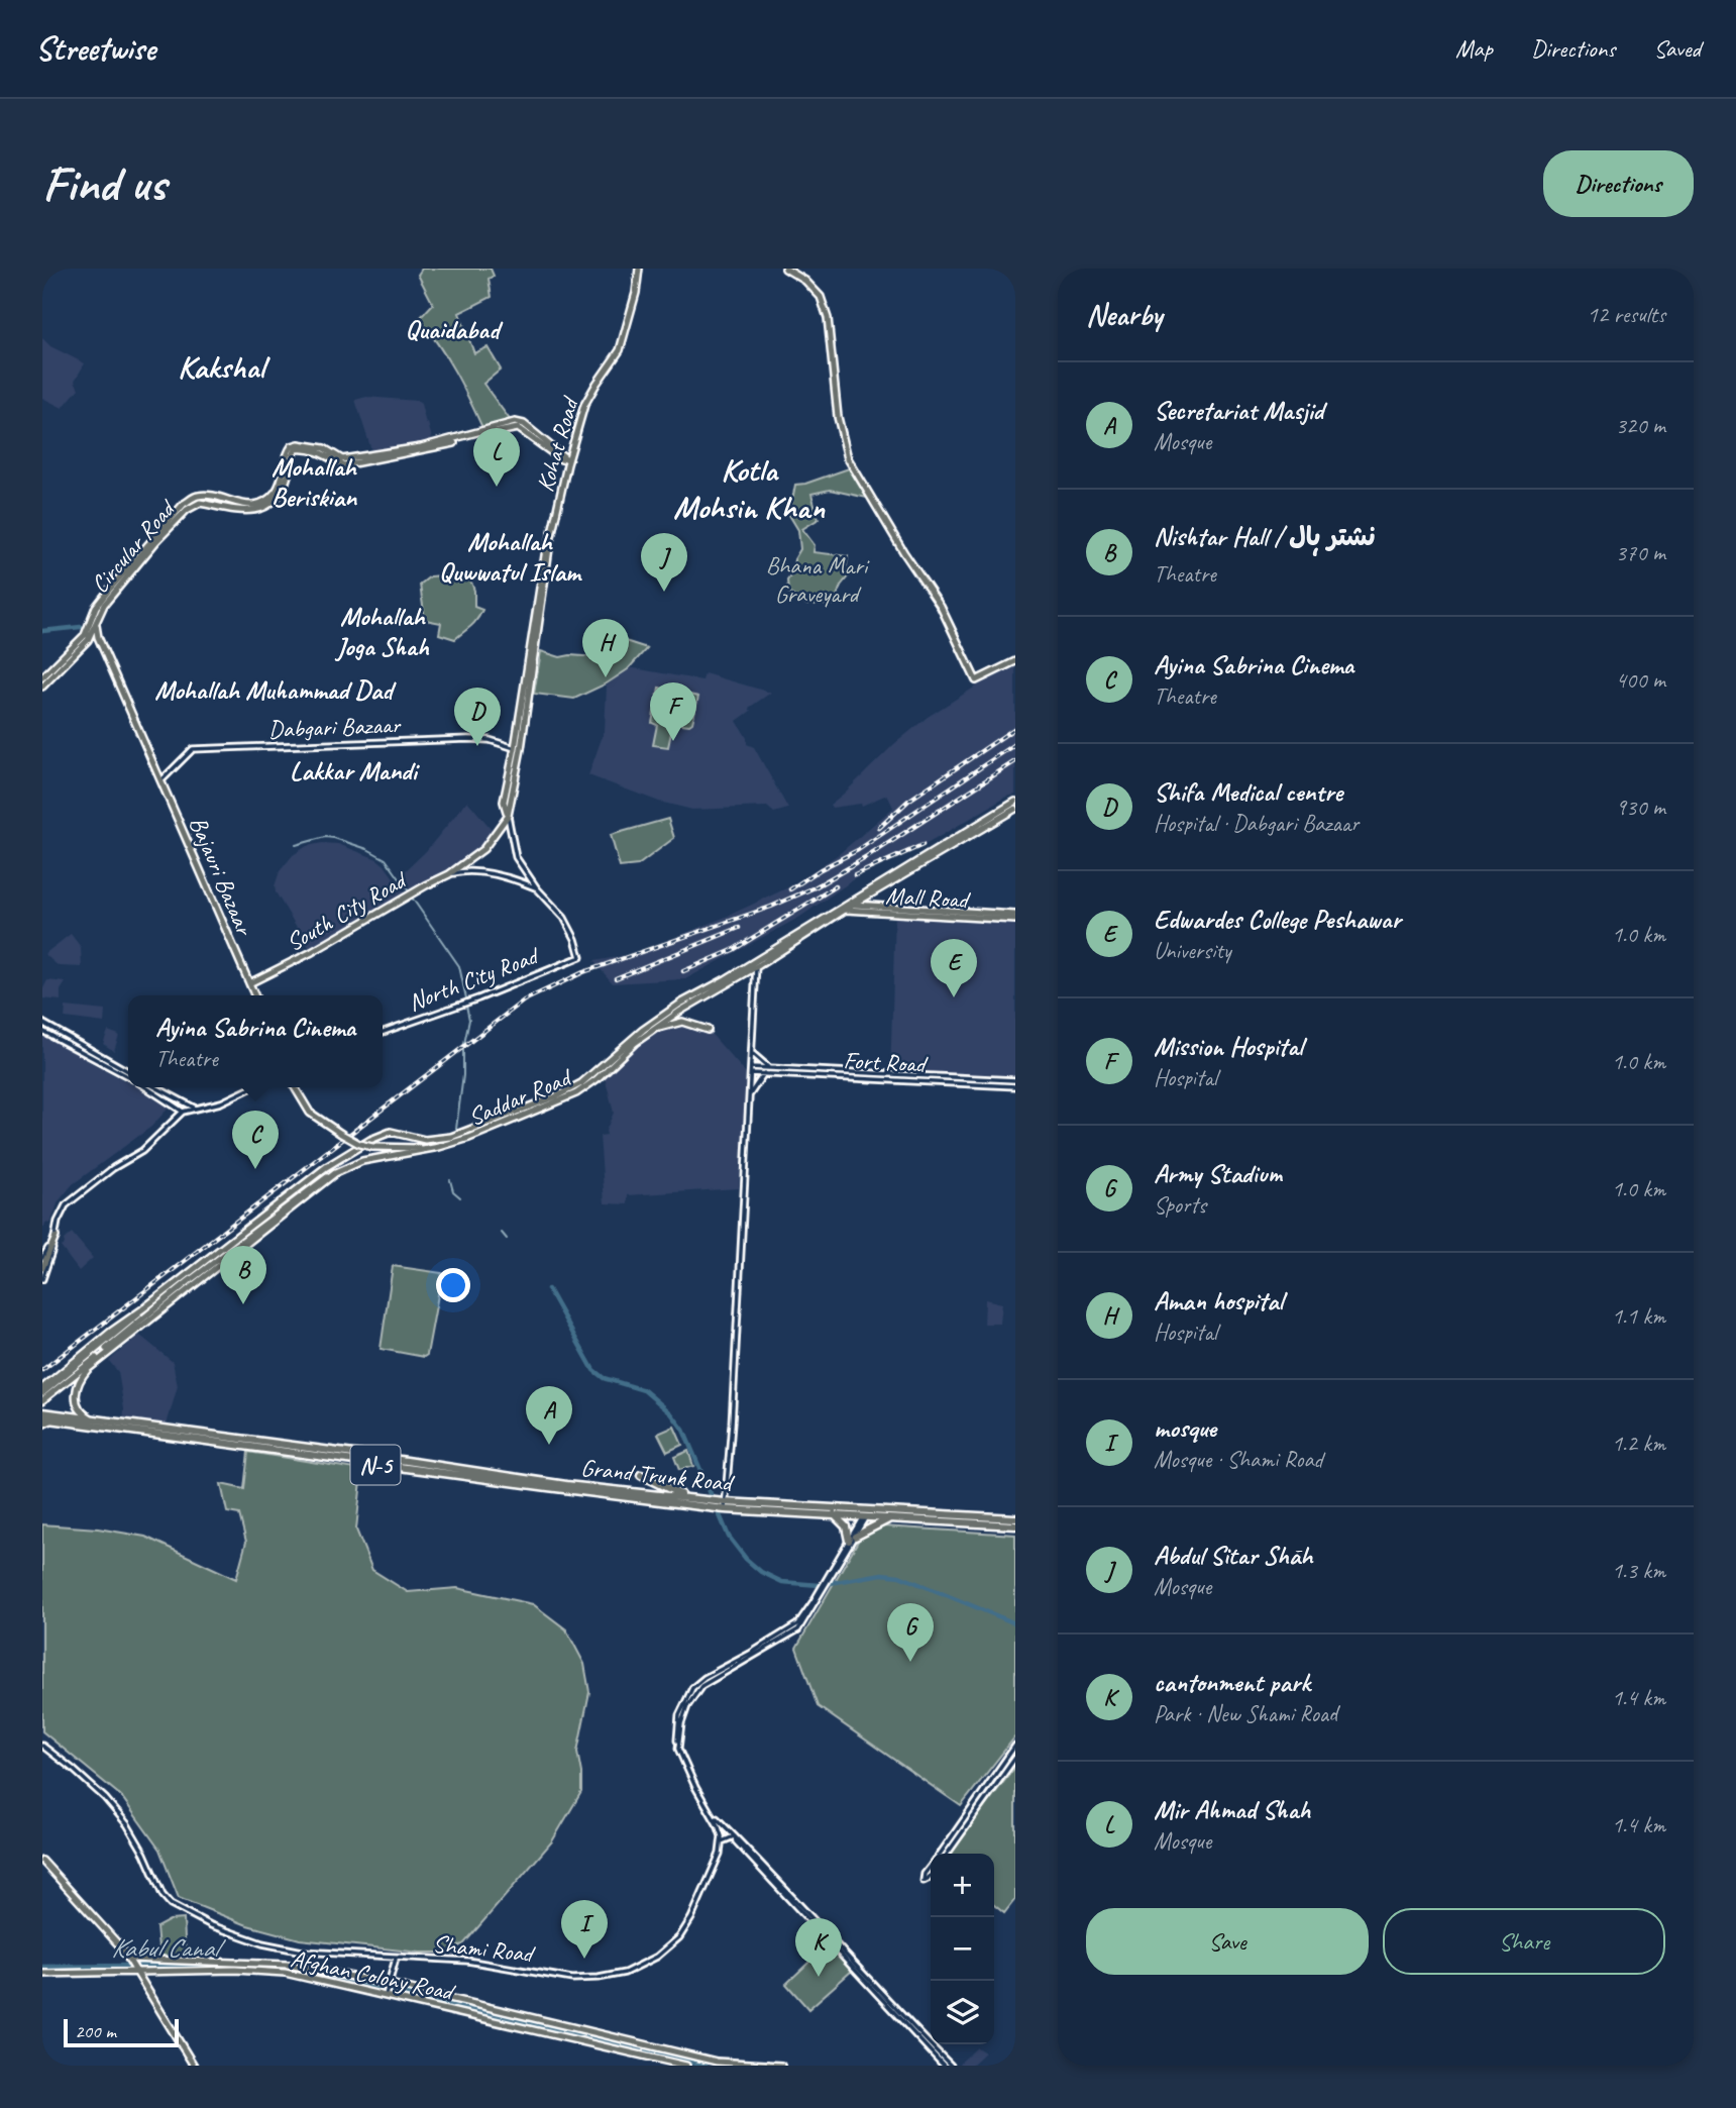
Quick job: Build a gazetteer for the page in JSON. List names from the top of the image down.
{
  "streets": {
    "highway": ["N-5", "Grand Trunk Road"],
    "main road": [
      "Kohat Road",
      "Circular Road",
      "Bajauri Bazaar",
      "Mall Road",
      "South City Road",
      "Saddar Road",
      "Afghan Colony Road"
    ],
    "street": [
      "Dabgari Bazaar",
      "North City Road",
      "Fort Road",
      "Shami Road"
    ]
  },
  "crossings": [
    ["Kohat Road", "Circular Road"],
    ["Kohat Road", "Dabgari Bazaar"],
    ["Circular Road", "Bajauri Bazaar"],
    ["Dabgari Bazaar", "Bajauri Bazaar"],
    ["Bajauri Bazaar", "South City Road"],
    ["Mall Road", "Saddar Road"],
    ["South City Road", "North City Road"],
    ["Saddar Road", "Grand Trunk Road"]
  ],
  "districts": [
    "Quaidabad",
    "Kakshal",
    "Mohallah Beriskian",
    "Kotla Mohsin Khan",
    "Mohallah Quwwatul Islam",
    "Mohallah Joga Shah",
    "Mohallah Muhammad Dad",
    "Lakkar Mandi"
  ],
  "water": ["Kabul Canal"],
  "parks": ["Bhana Mari Graveyard"],
  "scale_bar": "200 m",
  "page": {
    "header": "Streetwise",
    "nav": ["Map", "Directions", "Saved"],
    "buttons": [
      "Directions",
      ["Save", "Share"]
    ],
    "title": "Find us",
    "heading": ["Nearby", "12 results"],
    "list": [
      {
        "mark": "A",
        "name": "Secretariat Masjid",
        "note": "Mosque",
        "value": "320 m"
      },
      {
        "mark": "B",
        "name": "Nishtar Hall / نشتر ہال",
        "note": "Theatre",
        "value": "370 m"
      },
      {
        "mark": "C",
        "name": "Ayina Sabrina Cinema",
        "note": "Theatre",
        "value": "400 m"
      },
      {
        "mark": "D",
        "name": "Shifa Medical centre",
        "note": "Hospital · Dabgari Bazaar",
        "value": "930 m"
      },
      {
        "mark": "E",
        "name": "Edwardes College Peshawar",
        "note": "University",
        "value": "1.0 km"
      },
      {
        "mark": "F",
        "name": "Mission Hospital",
        "note": "Hospital",
        "value": "1.0 km"
      },
      {
        "mark": "G",
        "name": "Army Stadium",
        "note": "Sports",
        "value": "1.0 km"
      },
      {
        "mark": "H",
        "name": "Aman hospital",
        "note": "Hospital",
        "value": "1.1 km"
      },
      {
        "mark": "I",
        "name": "mosque",
        "note": "Mosque · Shami Road",
        "value": "1.2 km"
      },
      {
        "mark": "J",
        "name": "Abdul Sitar Shāh",
        "note": "Mosque",
        "value": "1.3 km"
      },
      {
        "mark": "K",
        "name": "cantonment park",
        "note": "Park · New Shami Road",
        "value": "1.4 km"
      },
      {
        "mark": "L",
        "name": "Mir Ahmad Shah",
        "note": "Mosque",
        "value": "1.4 km"
      }
    ],
    "pins": [
      "L",
      "J",
      "H",
      "F",
      "D",
      "E",
      "C",
      "B",
      "A",
      "G",
      "I",
      "K"
    ],
    "popup": ["Ayina Sabrina Cinema", "Theatre"],
    "map_buttons": ["+", "−"],
    "scale": "200 m"
  }
}
